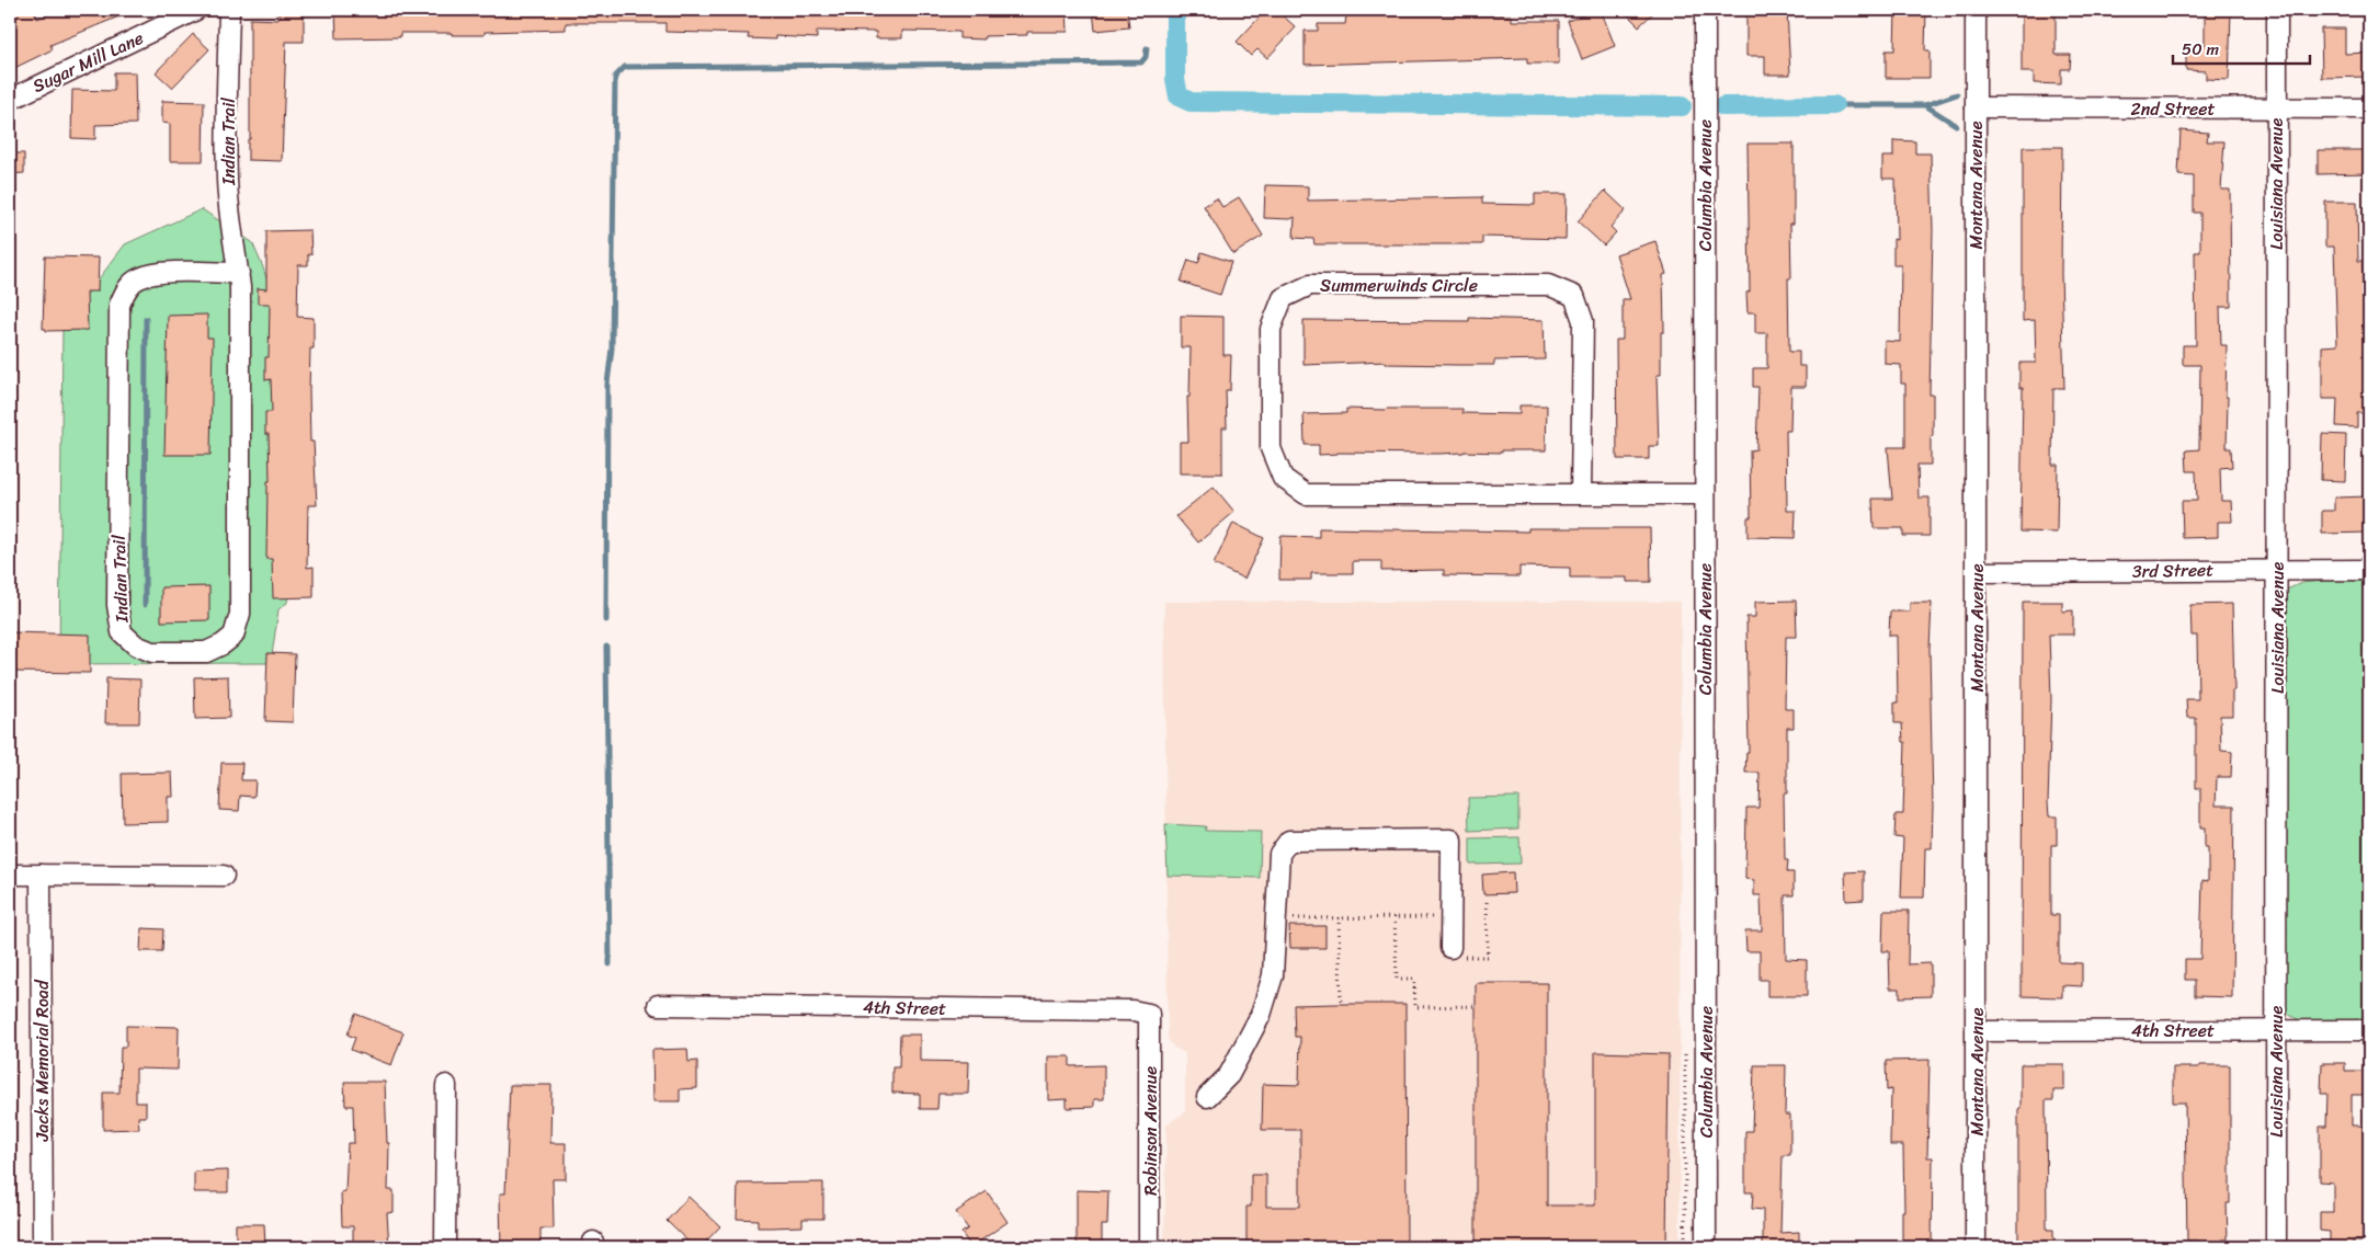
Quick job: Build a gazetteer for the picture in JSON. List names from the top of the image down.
{
  "streets": {
    "street": [
      "Sugar Mill Lane",
      "2nd Street",
      "Indian Trail",
      "Louisiana Avenue",
      "Columbia Avenue",
      "Montana Avenue",
      "Summerwinds Circle",
      "3rd Street",
      "4th Street",
      "Jacks Memorial Road",
      "Robinson Avenue"
    ]
  },
  "crossings": [
    ["2nd Street", "Louisiana Avenue"],
    ["2nd Street", "Montana Avenue"],
    ["Louisiana Avenue", "3rd Street"],
    ["Louisiana Avenue", "4th Street"],
    ["Columbia Avenue", "Summerwinds Circle"],
    ["Montana Avenue", "3rd Street"],
    ["Montana Avenue", "4th Street"],
    ["4th Street", "Robinson Avenue"]
  ],
  "scale_bar": "50 m"
}
